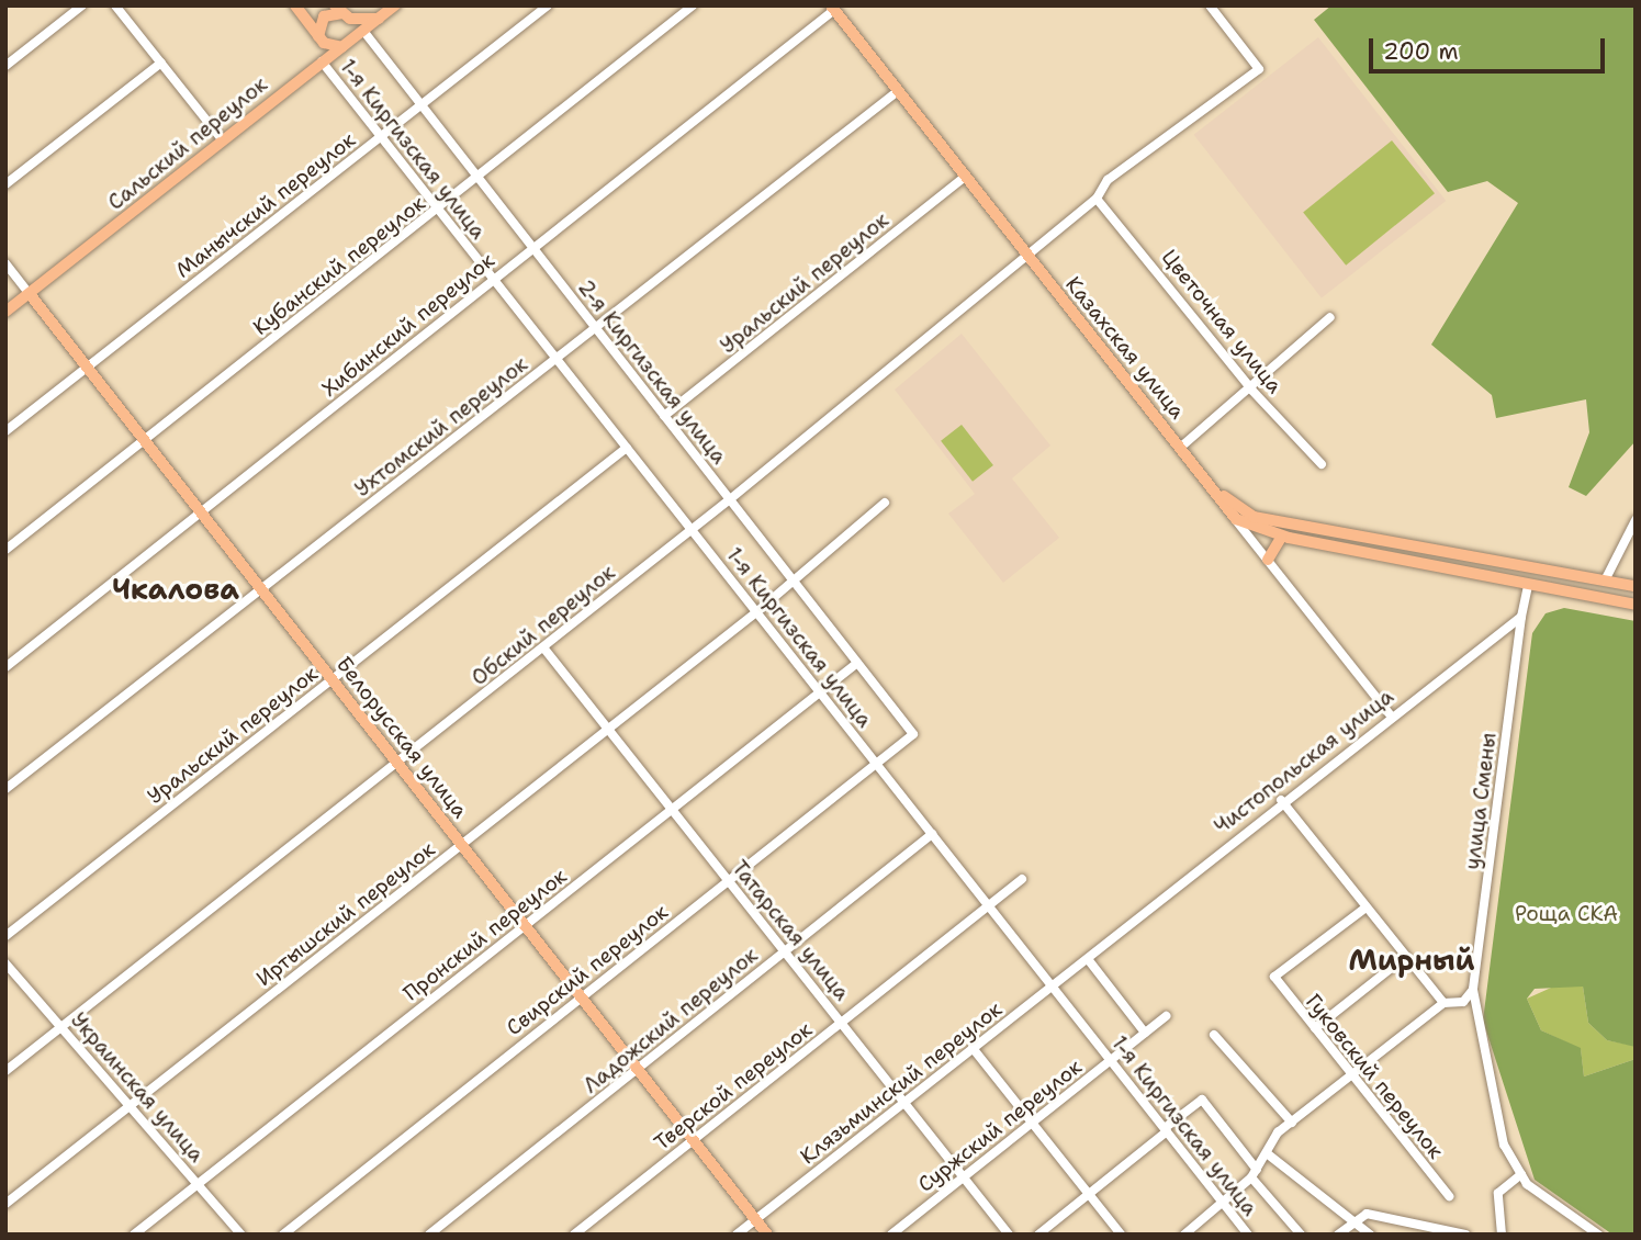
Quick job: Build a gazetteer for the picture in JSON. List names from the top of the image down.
{
  "streets": {
    "main road": ["Сальский переулок", "Казахская улица", "Белорусская улица"],
    "street": [
      "1-я Киргизская улица",
      "Манычский переулок",
      "Кубанский переулок",
      "Уральский переулок",
      "Цветочная улица",
      "Хибинский переулок",
      "2-я Киргизская улица",
      "Ухтомский переулок",
      "Обский переулок",
      "Чистопольская улица",
      "улица Смены",
      "Иртышский переулок",
      "Татарская улица",
      "Пронский переулок",
      "Свирский переулок",
      "Ладожский переулок",
      "Гуковский переулок",
      "Клязьминский переулок",
      "Тверской переулок",
      "Украинская улица",
      "Суржский переулок"
    ]
  },
  "crossings": [
    ["Сальский переулок", "1-я Киргизская улица"],
    ["Сальский переулок", "2-я Киргизская улица"],
    ["Сальский переулок", "Белорусская улица"],
    ["1-я Киргизская улица", "Манычский переулок"],
    ["1-я Киргизская улица", "Кубанский переулок"],
    ["1-я Киргизская улица", "Уральский переулок"],
    ["1-я Киргизская улица", "Хибинский переулок"],
    ["1-я Киргизская улица", "Ухтомский переулок"],
    ["1-я Киргизская улица", "Обский переулок"],
    ["1-я Киргизская улица", "Иртышский переулок"],
    ["1-я Киргизская улица", "Пронский переулок"],
    ["1-я Киргизская улица", "Свирский переулок"],
    ["1-я Киргизская улица", "Ладожский переулок"],
    ["1-я Киргизская улица", "Клязьминский переулок"],
    ["1-я Киргизская улица", "Тверской переулок"],
    ["1-я Киргизская улица", "Суржский переулок"],
    ["Манычский переулок", "2-я Киргизская улица"],
    ["Манычский переулок", "Белорусская улица"],
    ["Кубанский переулок", "2-я Киргизская улица"],
    ["Кубанский переулок", "Белорусская улица"],
    ["Уральский переулок", "Казахская улица"],
    ["Уральский переулок", "2-я Киргизская улица"],
    ["Уральский переулок", "Белорусская улица"],
    ["Цветочная улица", "Обский переулок"],
    ["Хибинский переулок", "Казахская улица"],
    ["Хибинский переулок", "2-я Киргизская улица"],
    ["Хибинский переулок", "Белорусская улица"],
    ["Казахская улица", "Ухтомский переулок"],
    ["Казахская улица", "Обский переулок"],
    ["Казахская улица", "Чистопольская улица"],
    ["2-я Киргизская улица", "Ухтомский переулок"],
    ["2-я Киргизская улица", "Обский переулок"],
    ["2-я Киргизская улица", "Иртышский переулок"],
    ["2-я Киргизская улица", "Пронский переулок"],
    ["2-я Киргизская улица", "Свирский переулок"],
    ["Ухтомский переулок", "Белорусская улица"],
    ["Обский переулок", "Белорусская улица"],
    ["Обский переулок", "Татарская улица"],
    ["Обский переулок", "Украинская улица"],
    ["Белорусская улица", "Иртышский переулок"],
    ["Белорусская улица", "Пронский переулок"],
    ["Белорусская улица", "Свирский переулок"],
    ["Белорусская улица", "Ладожский переулок"],
    ["Белорусская улица", "Клязьминский переулок"],
    ["Белорусская улица", "Тверской переулок"],
    ["Чистопольская улица", "улица Смены"],
    ["Чистопольская улица", "Клязьминский переулок"],
    ["Иртышский переулок", "Татарская улица"],
    ["Иртышский переулок", "Украинская улица"],
    ["Татарская улица", "Пронский переулок"],
    ["Татарская улица", "Свирский переулок"],
    ["Татарская улица", "Ладожский переулок"],
    ["Татарская улица", "Клязьминский переулок"],
    ["Татарская улица", "Тверской переулок"],
    ["Татарская улица", "Суржский переулок"],
    ["Пронский переулок", "Украинская улица"]
  ],
  "districts": ["Чкалова", "Мирный"],
  "parks": ["Роща СКА"],
  "scale_bar": "200 m"
}
